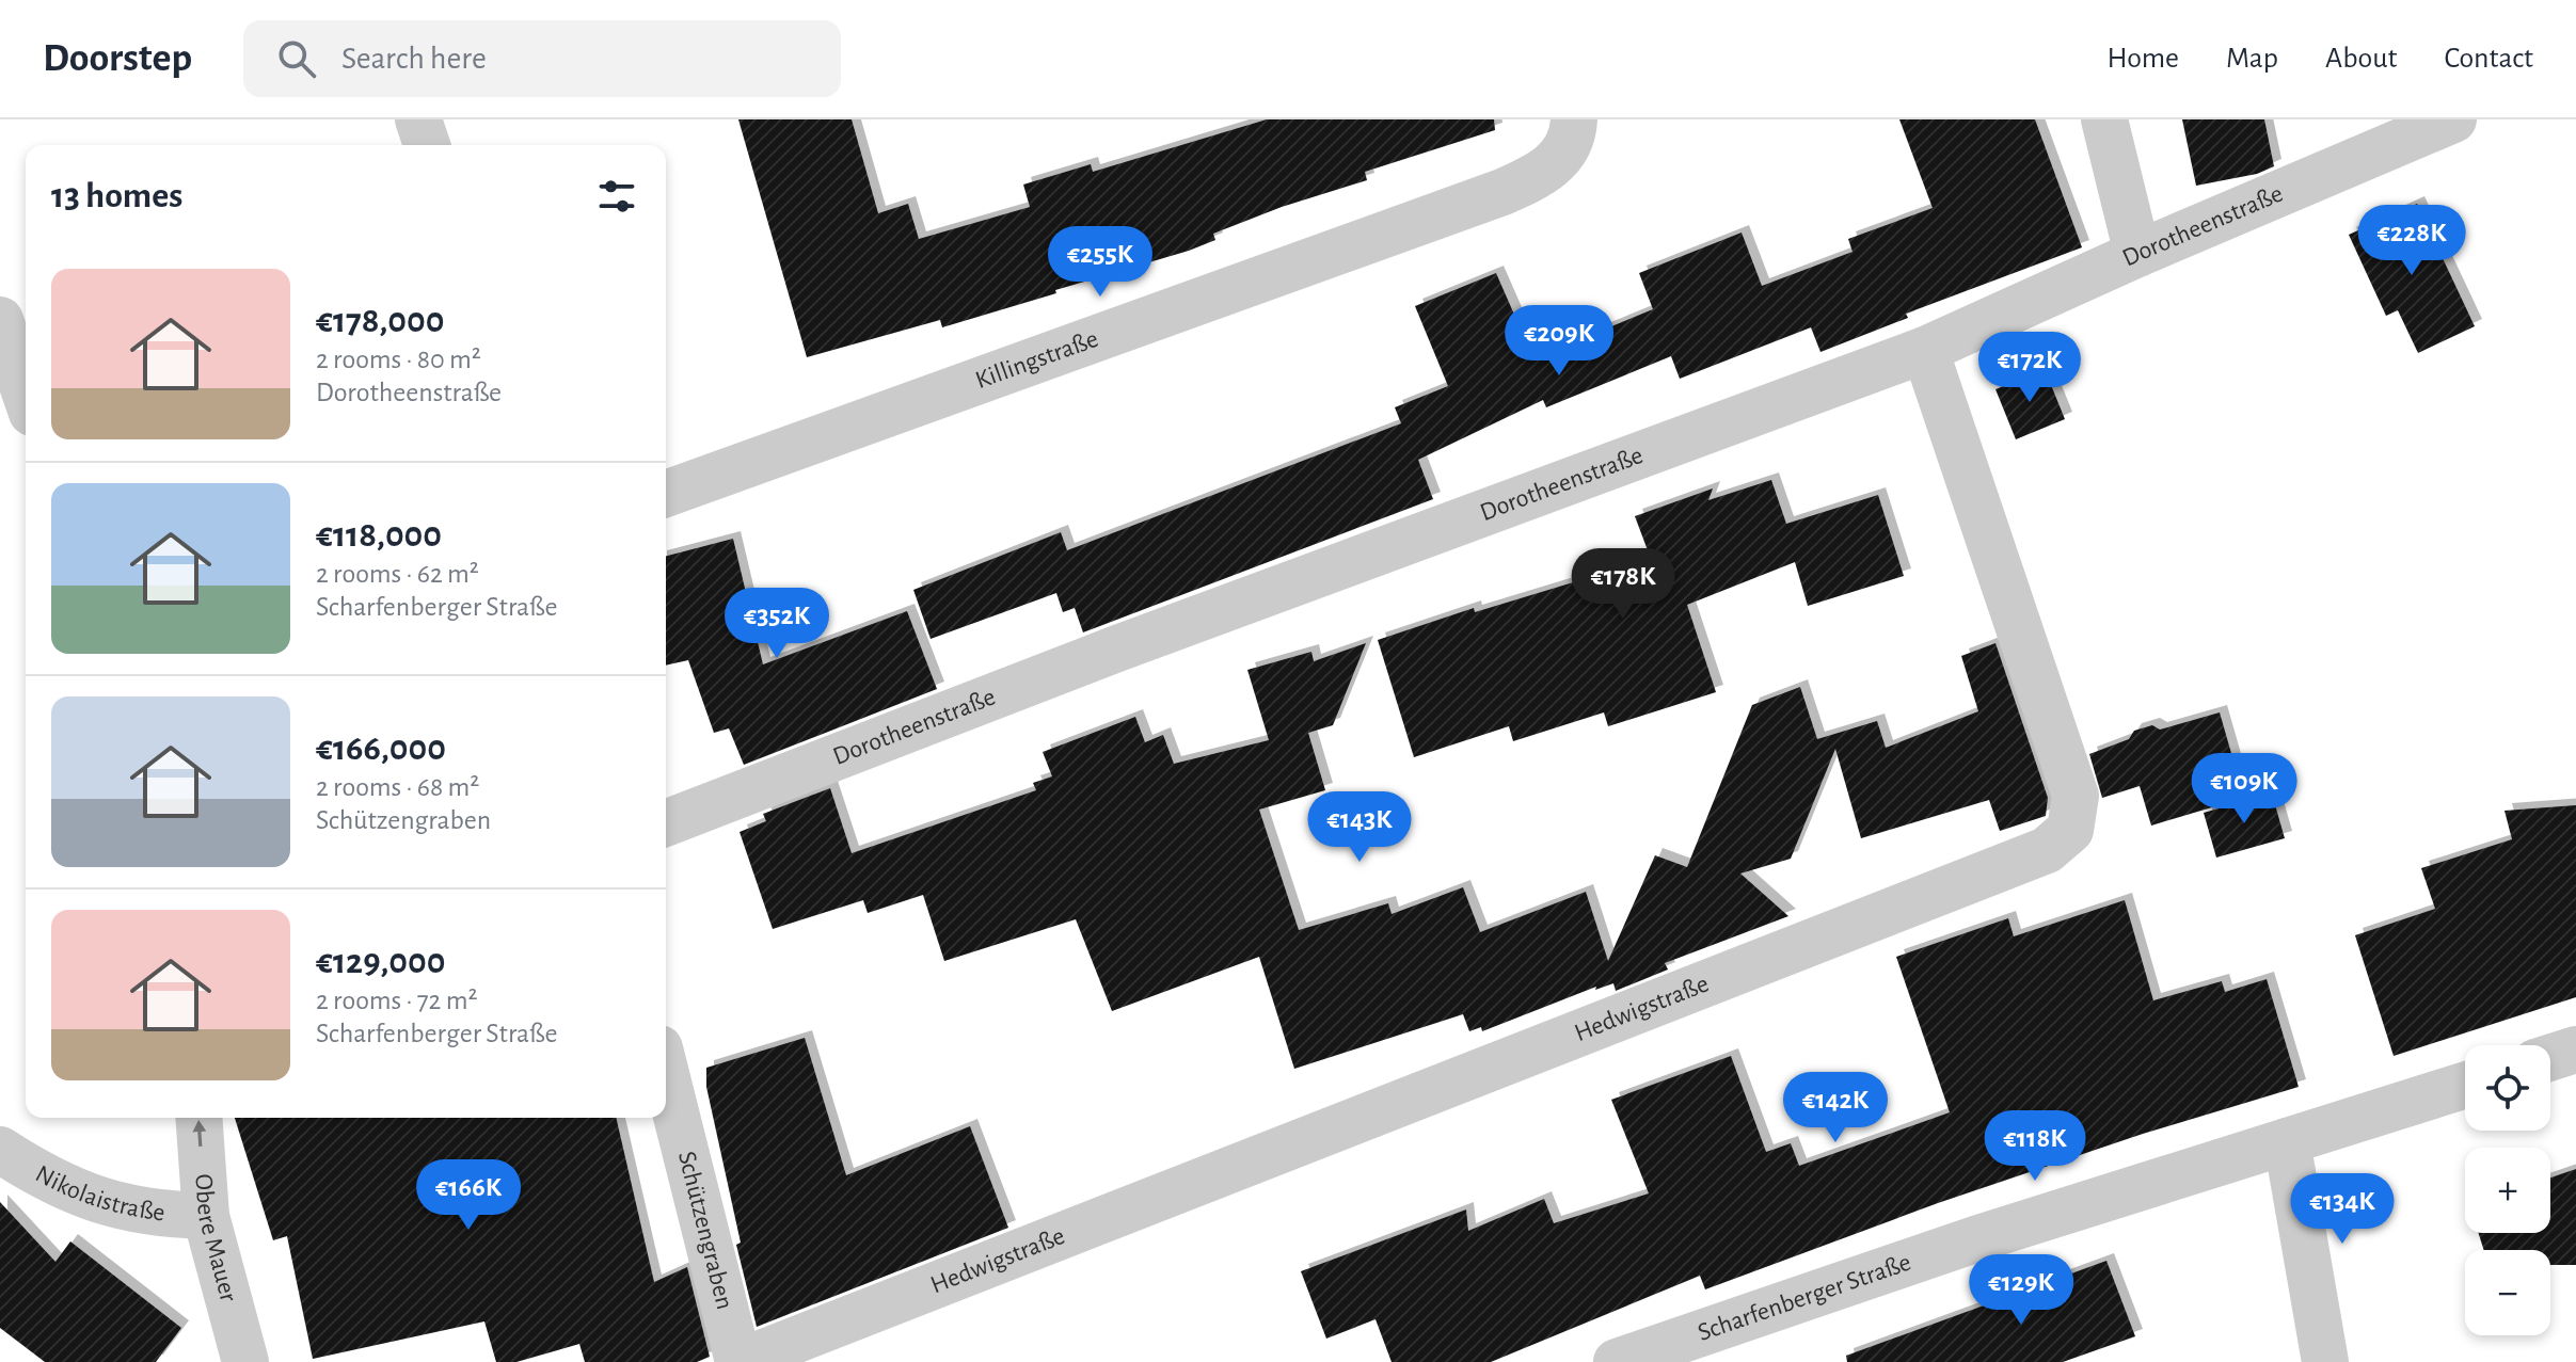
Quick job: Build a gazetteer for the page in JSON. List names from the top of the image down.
{
  "streets": {
    "street": [
      "Dorotheenstraße",
      "Killingstraße",
      "Hedwigstraße",
      "Nikolaistraße",
      "Schützengraben",
      "Obere Mauer",
      "Scharfenberger Straße"
    ]
  },
  "crossings": [
    ["Dorotheenstraße", "Hedwigstraße"],
    ["Hedwigstraße", "Schützengraben"],
    ["Nikolaistraße", "Obere Mauer"]
  ],
  "one_way": ["Obere Mauer"],
  "page": {
    "header": "Doorstep",
    "search": "Search here",
    "nav": [
      "Home",
      "Map",
      "About",
      "Contact"
    ],
    "heading": "13 homes",
    "price": [
      "€228K",
      "€255K",
      "€209K",
      "€172K",
      "€178K",
      "€352K",
      "€109K",
      "€143K",
      "€142K",
      "€118K",
      "€166K",
      "€134K",
      "€129K"
    ],
    "list": [
      {
        "name": "€178,000",
        "note": "2 rooms · 80 m² · Dorotheenstraße"
      },
      {
        "name": "€118,000",
        "note": "2 rooms · 62 m² · Scharfenberger Straße"
      },
      {
        "name": "€166,000",
        "note": "2 rooms · 68 m² · Schützengraben"
      },
      {
        "name": "€129,000",
        "note": "2 rooms · 72 m² · Scharfenberger Straße"
      }
    ],
    "map_buttons": ["+", "−"]
  }
}
